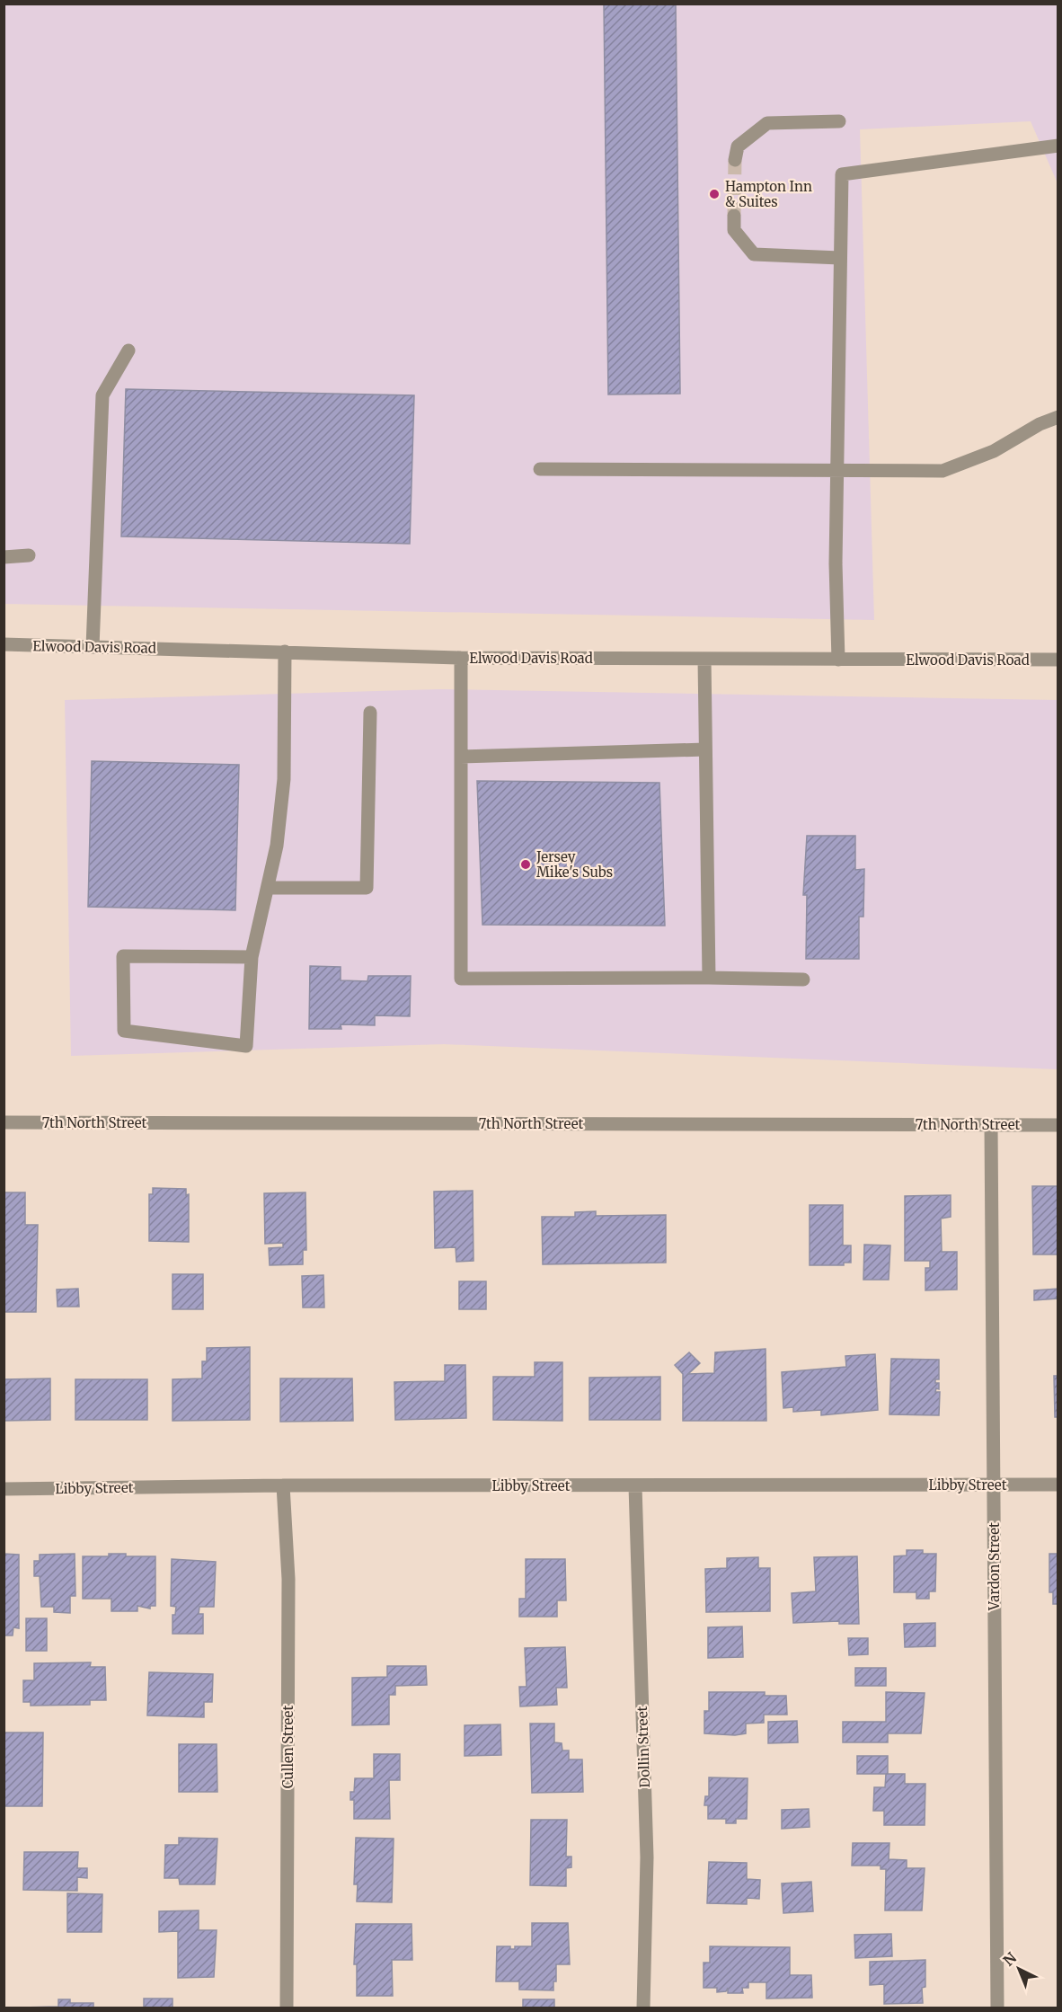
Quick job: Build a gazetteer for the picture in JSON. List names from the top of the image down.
{
  "streets": {
    "street": [
      "Elwood Davis Road",
      "7th North Street",
      "Libby Street",
      "Vardon Street",
      "Cullen Street",
      "Dollin Street"
    ]
  },
  "crossings": [
    ["7th North Street", "Vardon Street"],
    ["Libby Street", "Vardon Street"],
    ["Libby Street", "Cullen Street"],
    ["Libby Street", "Dollin Street"]
  ],
  "places": ["Hampton Inn & Suites", "Jersey Mike's Subs"],
  "north": "top left"
}
